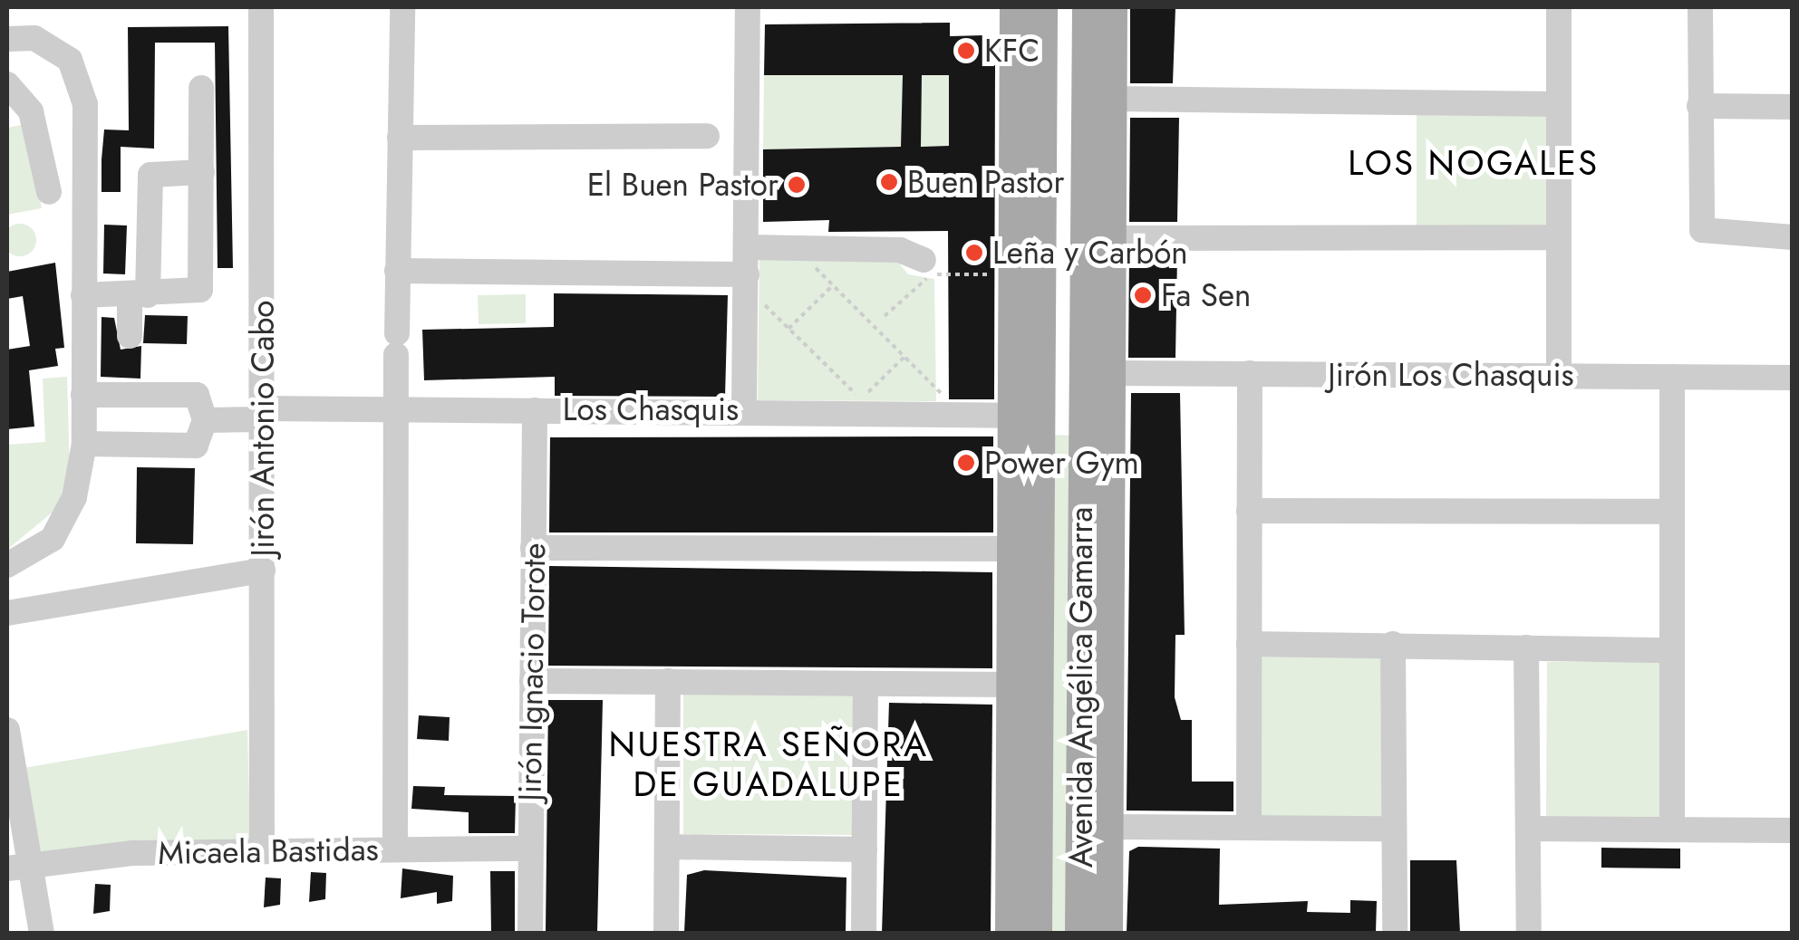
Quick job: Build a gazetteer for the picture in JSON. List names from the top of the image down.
{
  "streets": {
    "main road": ["Avenida Angélica Gamarra"],
    "street": [
      "Jirón Los Chasquis",
      "Los Chasquis",
      "Jirón Antonio Cabo",
      "Jirón Ignacio Torote",
      "Micaela Bastidas"
    ]
  },
  "crossings": [
    ["Jirón Los Chasquis", "Avenida Angélica Gamarra"],
    ["Los Chasquis", "Jirón Antonio Cabo"],
    ["Los Chasquis", "Jirón Ignacio Torote"],
    ["Los Chasquis", "Avenida Angélica Gamarra"],
    ["Jirón Antonio Cabo", "Micaela Bastidas"],
    ["Jirón Ignacio Torote", "Micaela Bastidas"]
  ],
  "districts": ["LOS NOGALES", "NUESTRA SEÑORA DE GUADALUPE"],
  "places": [
    "KFC",
    "Buen Pastor",
    "El Buen Pastor",
    "Leña y Carbón",
    "Fa Sen",
    "Power Gym"
  ]
}
